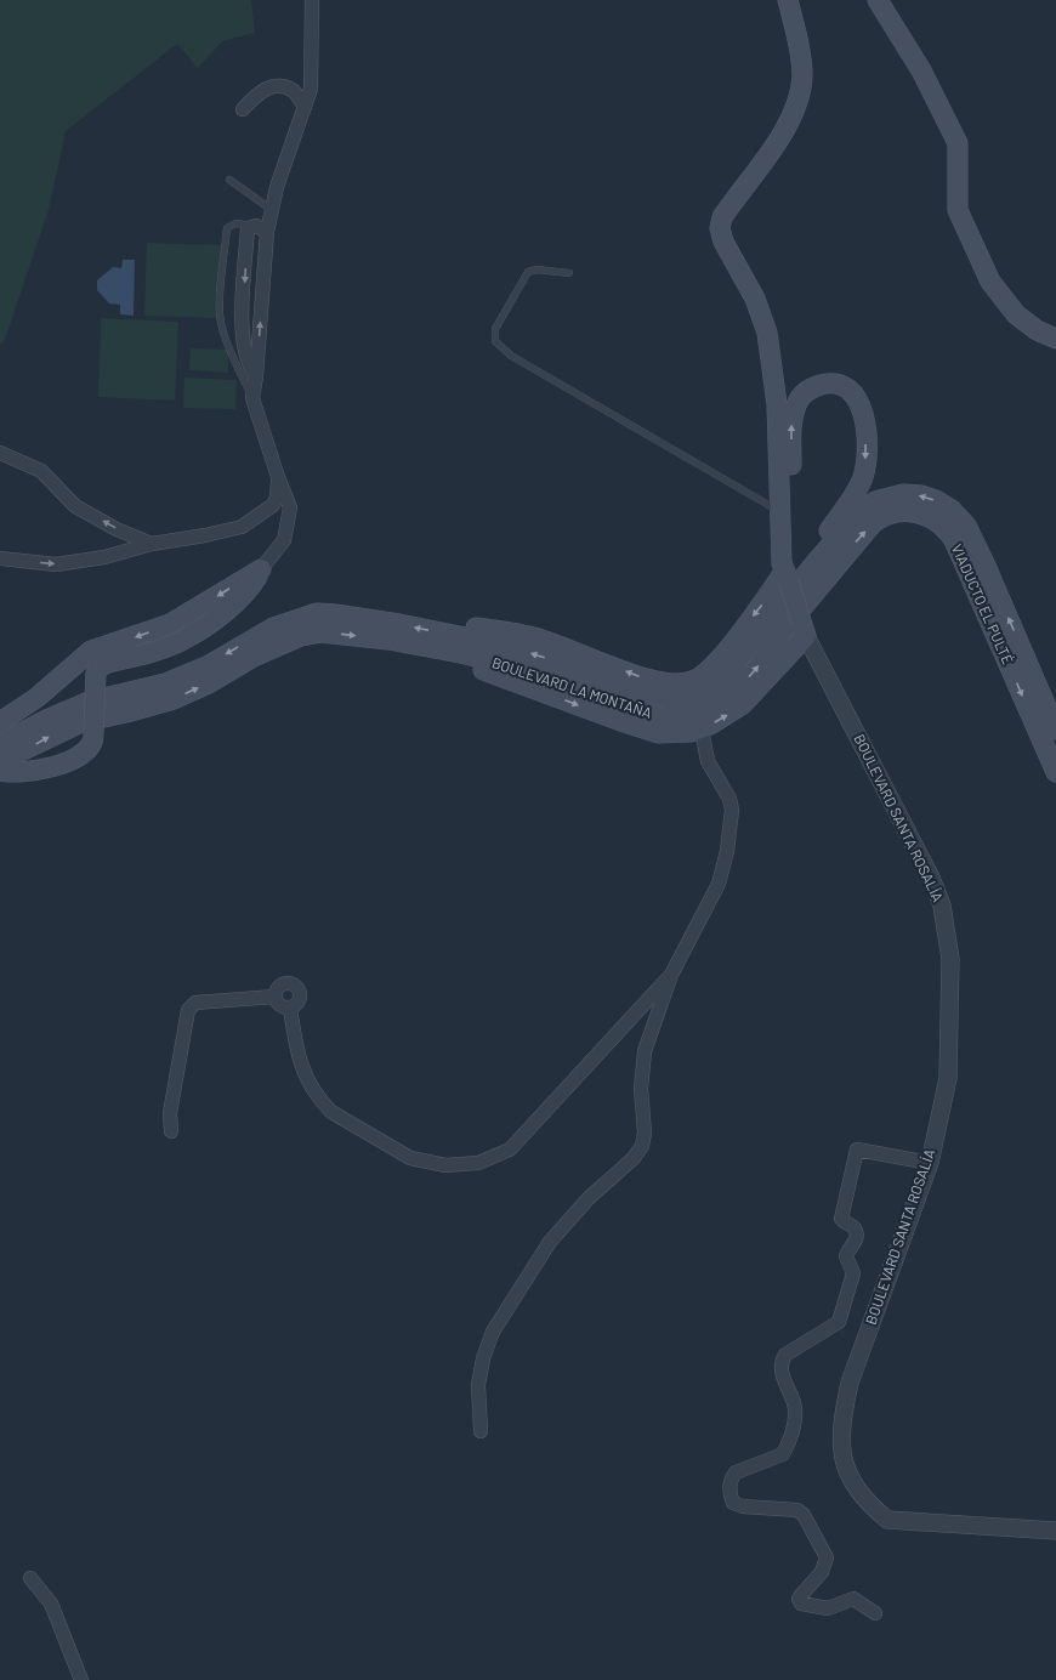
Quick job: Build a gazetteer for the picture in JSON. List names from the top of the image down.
{
  "streets": {
    "main road": ["VIADUCTO EL PULTÉ", "BOULEVARD LA MONTAÑA"],
    "street": ["BOULEVARD SANTA ROSALÍA"]
  },
  "crossings": [
    ["VIADUCTO EL PULTÉ", "BOULEVARD LA MONTAÑA"],
    ["VIADUCTO EL PULTÉ", "BOULEVARD SANTA ROSALÍA"],
    ["BOULEVARD LA MONTAÑA", "BOULEVARD SANTA ROSALÍA"]
  ]
}
